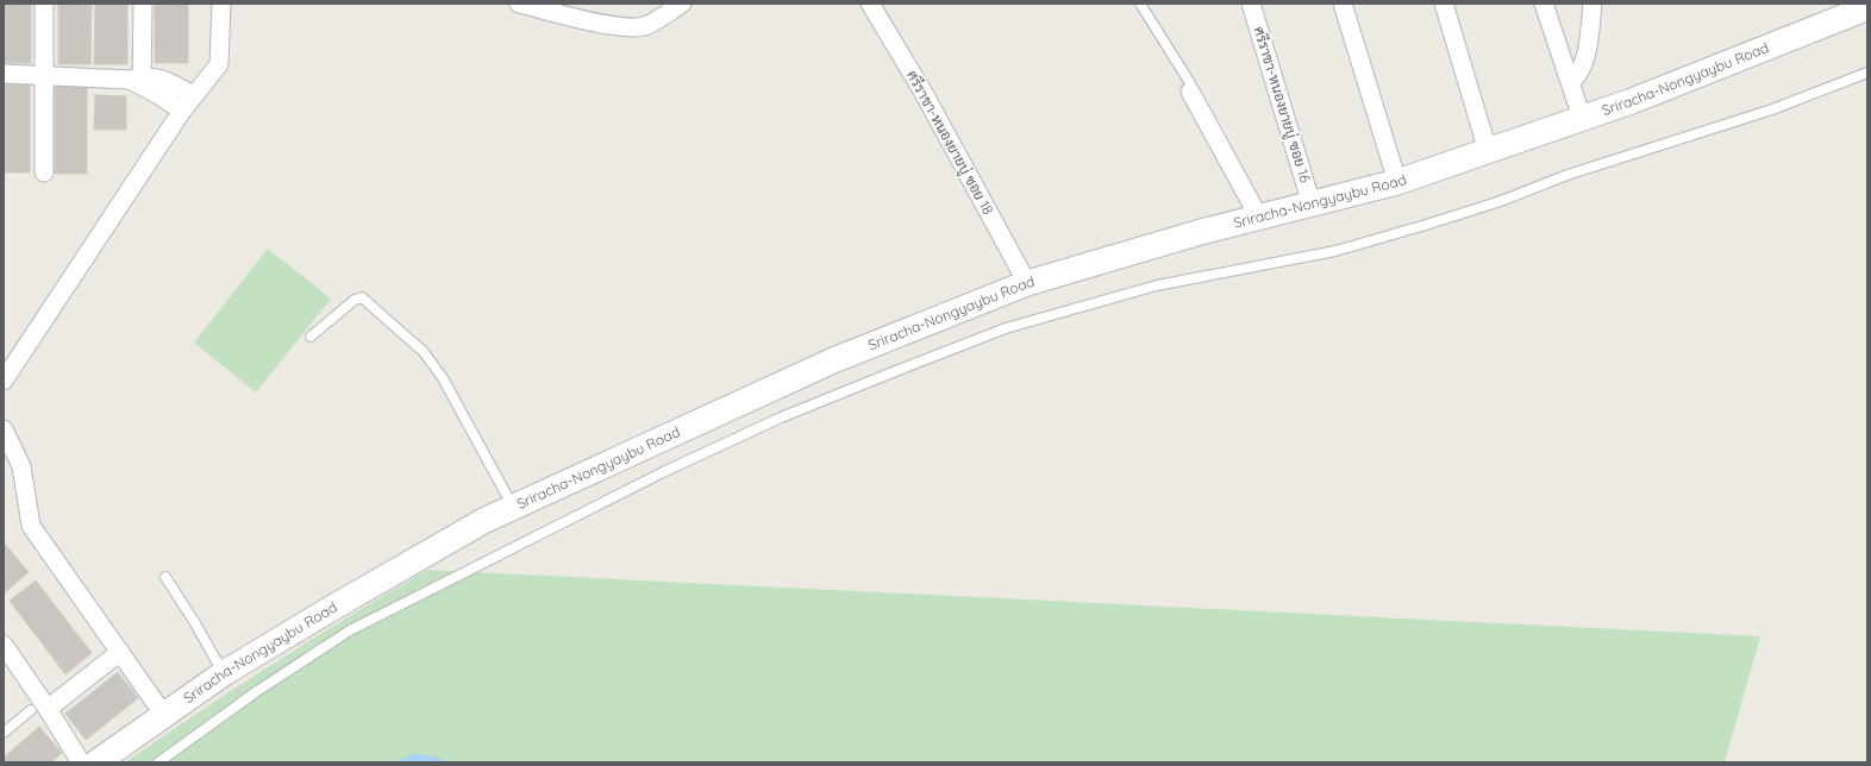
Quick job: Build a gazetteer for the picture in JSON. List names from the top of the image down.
{
  "streets": {
    "main road": ["Sriracha-Nongyaybu Road"],
    "street": ["ศรีราชา-หนองยายบู่ ซอย 16", "ศรีราชา-หนองยายบู่ ซอย 18"]
  },
  "crossings": [
    ["Sriracha-Nongyaybu Road", "ศรีราชา-หนองยายบู่ ซอย 16"],
    ["Sriracha-Nongyaybu Road", "ศรีราชา-หนองยายบู่ ซอย 18"]
  ]
}
